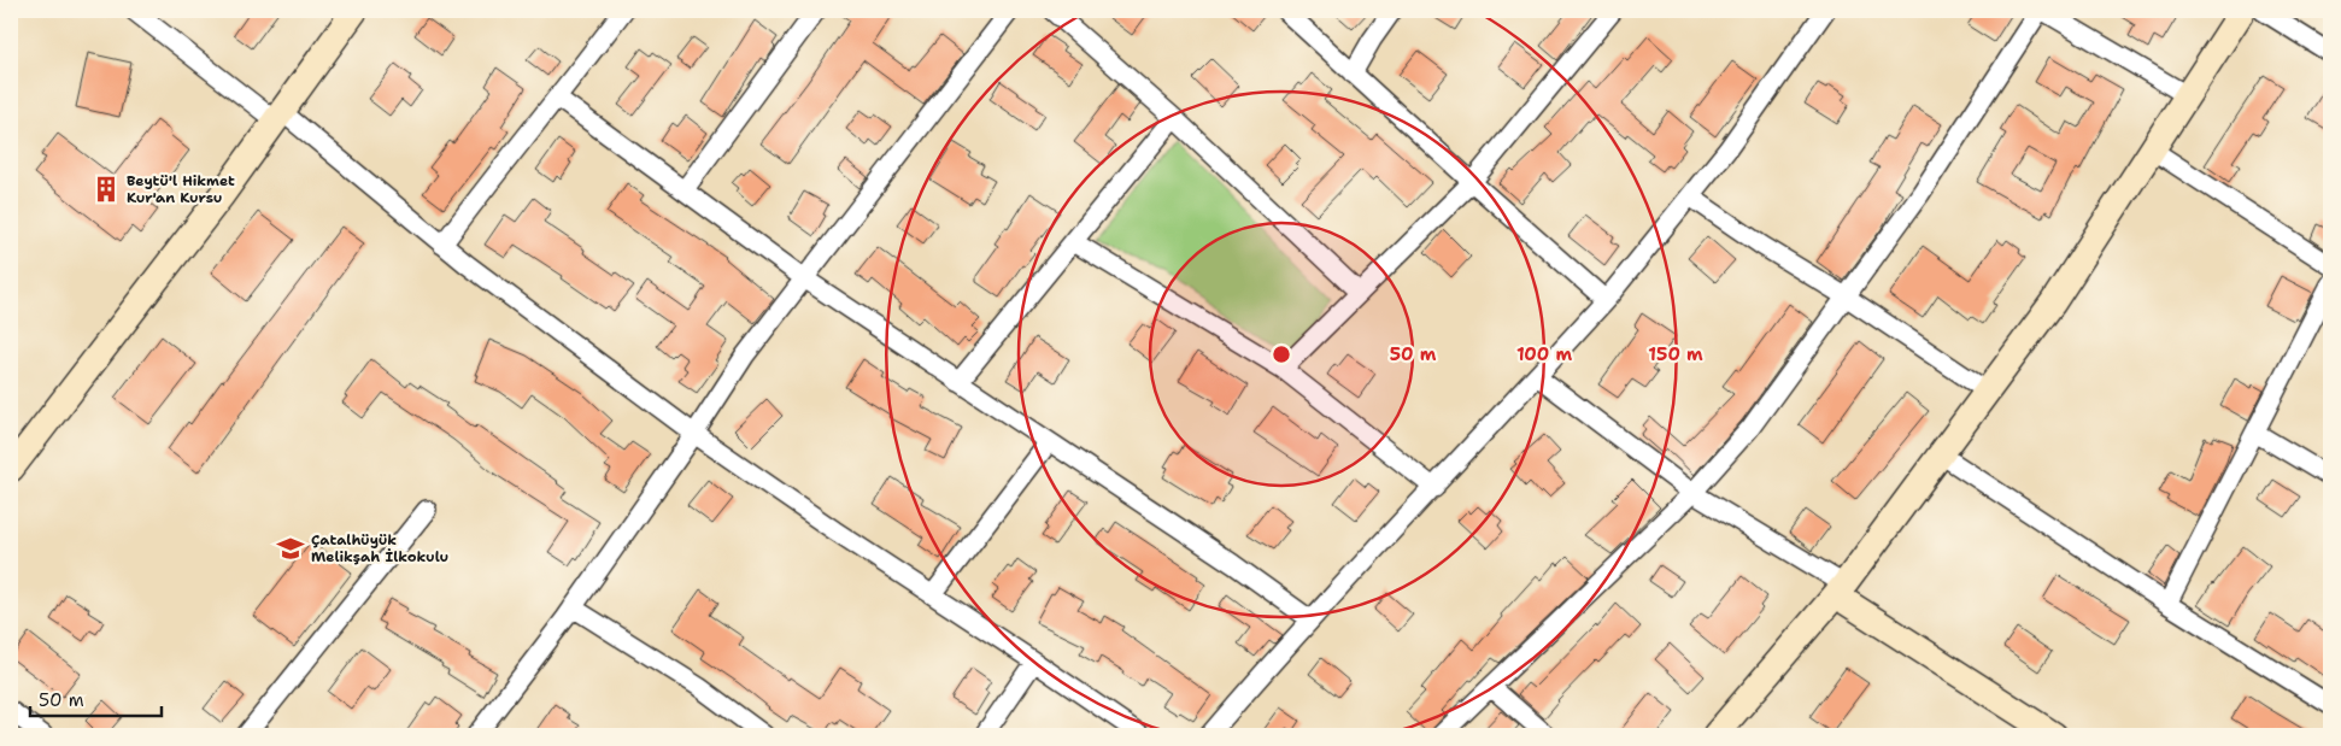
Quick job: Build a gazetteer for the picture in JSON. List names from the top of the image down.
{
  "places": {
    "building": ["Beytü'l Hikmet Kur'an Kursu"],
    "school or university": ["Çatalhüyük Melikşah İlkokulu"]
  },
  "scale_bar": "50 m",
  "rings": ["50 m", "100 m", "150 m"]
}
